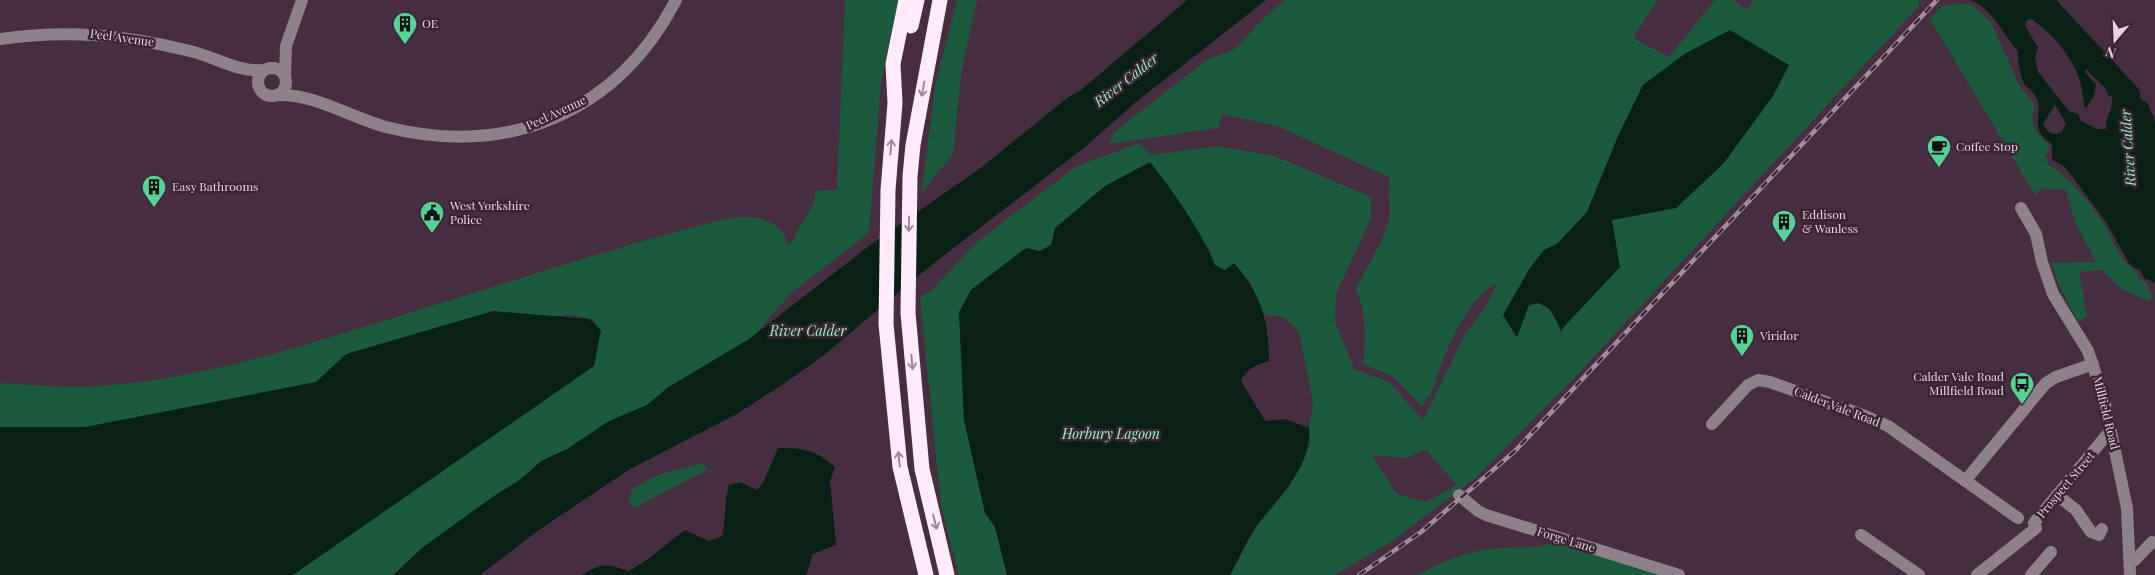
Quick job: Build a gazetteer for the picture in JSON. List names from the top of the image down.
{
  "streets": {
    "street": [
      "Peel Avenue",
      "Calder Vale Road",
      "Millfield Road",
      "Prospect Street",
      "Forge Lane"
    ]
  },
  "crossings": [
    ["Millfield Road", "Prospect Street"]
  ],
  "water": ["River Calder", "Horbury Lagoon"],
  "places": {
    "building": [
      "OE",
      "Easy Bathrooms",
      "Eddison & Wanless",
      "Viridor"
    ],
    "cafe": ["Coffee Stop"],
    "public building": ["West Yorkshire Police"],
    "bus stop": ["Calder Vale Road Millfield Road"]
  },
  "north": "bottom"
}
